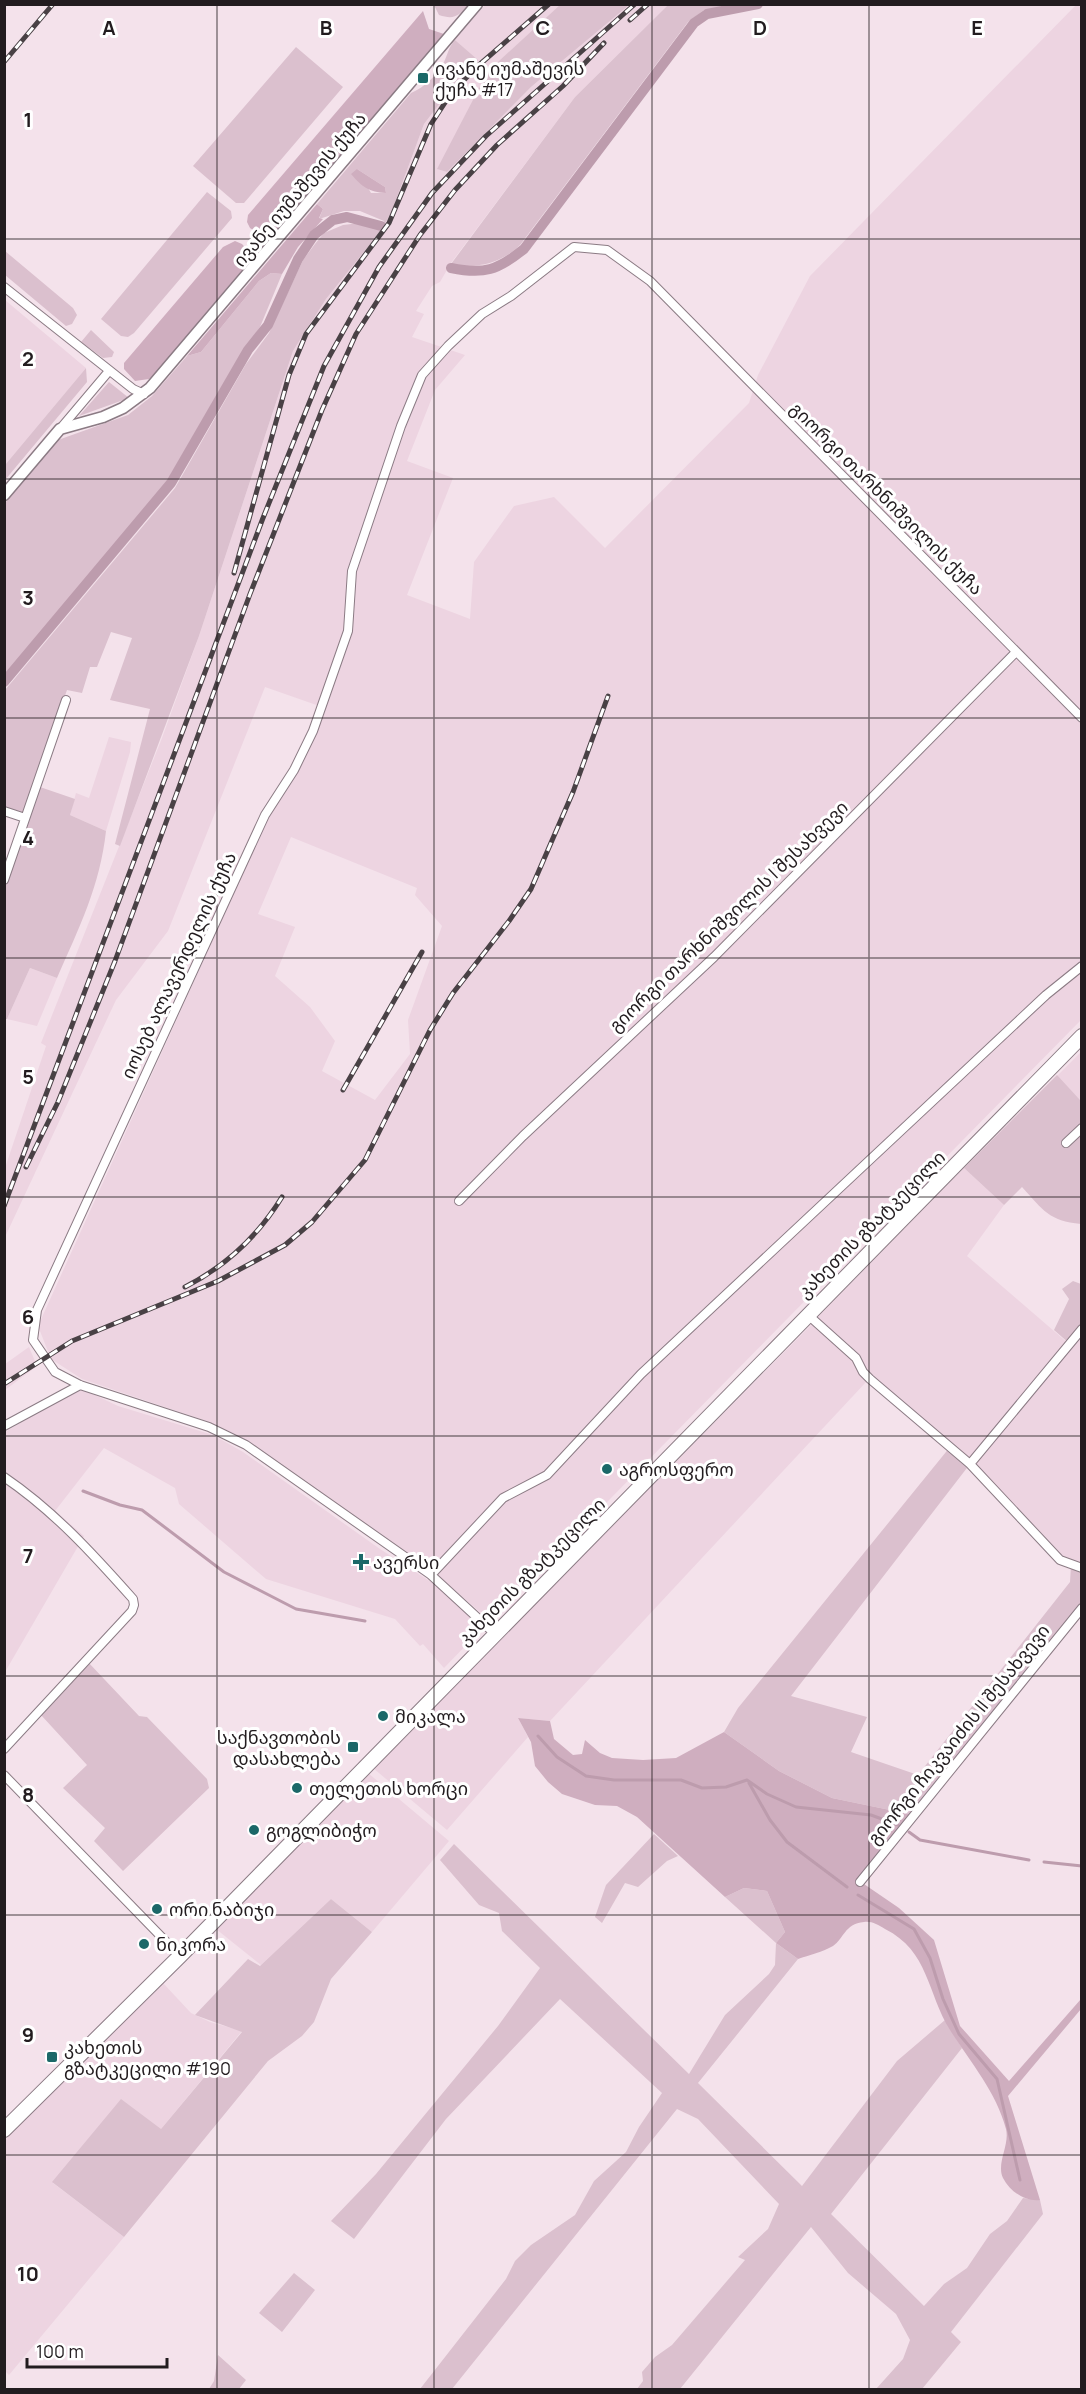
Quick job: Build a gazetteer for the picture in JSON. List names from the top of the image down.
{
  "streets": {
    "highway": ["კახეთის გზატკეცილი"],
    "street": [
      "ივანე იუმაშევის ქუჩა",
      "გიორგი თარხნიშვილის ქუჩა",
      "გიორგი თარხნიშვილის I შესახვევი",
      "იოსებ ალავერდელის ქუჩა",
      "გიორგი ჩიკვაიძის II შესახვევი"
    ]
  },
  "crossings": [
    ["გიორგი თარხნიშვილის ქუჩა", "გიორგი თარხნიშვილის I შესახვევი"],
    ["გიორგი თარხნიშვილის ქუჩა", "იოსებ ალავერდელის ქუჩა"],
    ["იოსებ ალავერდელის ქუჩა", "კახეთის გზატკეცილი"]
  ],
  "places": {
    "transit": ["ივანე იუმაშევის ქუჩა #17", "საქნავთობის დასახლება", "კახეთის გზატკეცილი #190"],
    "other": [
      "აგროსფერო",
      "მიკალა",
      "თელეთის ხორცი",
      "გოგლიბიჭო",
      "ორი ნაბიჯი",
      "ნიკორა"
    ],
    "health": ["ავერსი"]
  },
  "scale_bar": "100 m",
  "grid": {
    "columns": [
      "A",
      "B",
      "C",
      "D",
      "E"
    ],
    "rows": [
      "1",
      "2",
      "3",
      "4",
      "5",
      "6",
      "7",
      "8",
      "9",
      "10"
    ]
  }
}
